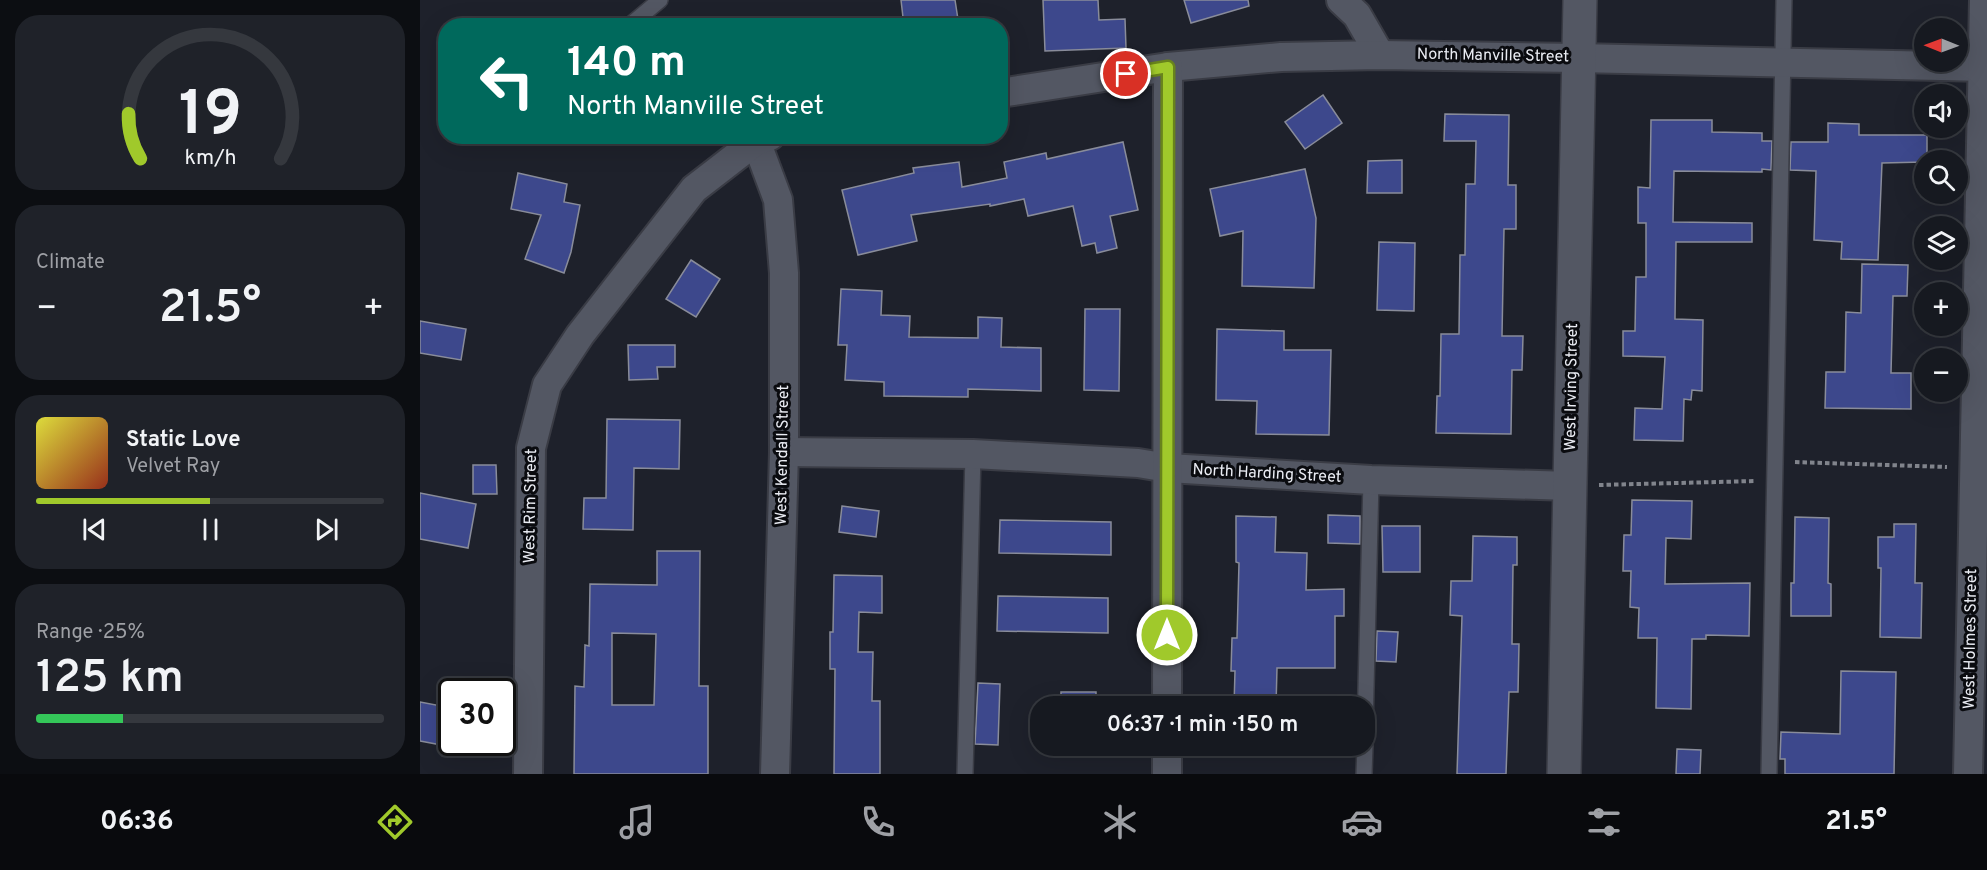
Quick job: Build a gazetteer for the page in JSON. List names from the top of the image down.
{
  "streets": {
    "street": [
      "North Manville Street",
      "West Irving Street",
      "West Kendall Street",
      "North Harding Street",
      "West Rim Street",
      "West Holmes Street"
    ]
  },
  "crossings": [
    ["North Manville Street", "West Irving Street"],
    ["North Manville Street", "West Holmes Street"],
    ["West Irving Street", "North Harding Street"],
    ["West Kendall Street", "North Harding Street"]
  ],
  "north": "left",
  "page": {
    "map_buttons": ["+", "−"],
    "turn": ["140 m", "North Manville Street"],
    "tile": [
      "Climate",
      ["Range · 25%", "125 km"]
    ],
    "heat": ["−", "21.5°", "+"],
    "song": ["Static Love", "Velvet Ray"],
    "limit": "30",
    "trip": "06:37 · 1 min · 150 m",
    "tabs": ["06:36", "21.5°"],
    "gauge": ["19", "km/h"]
  }
}
